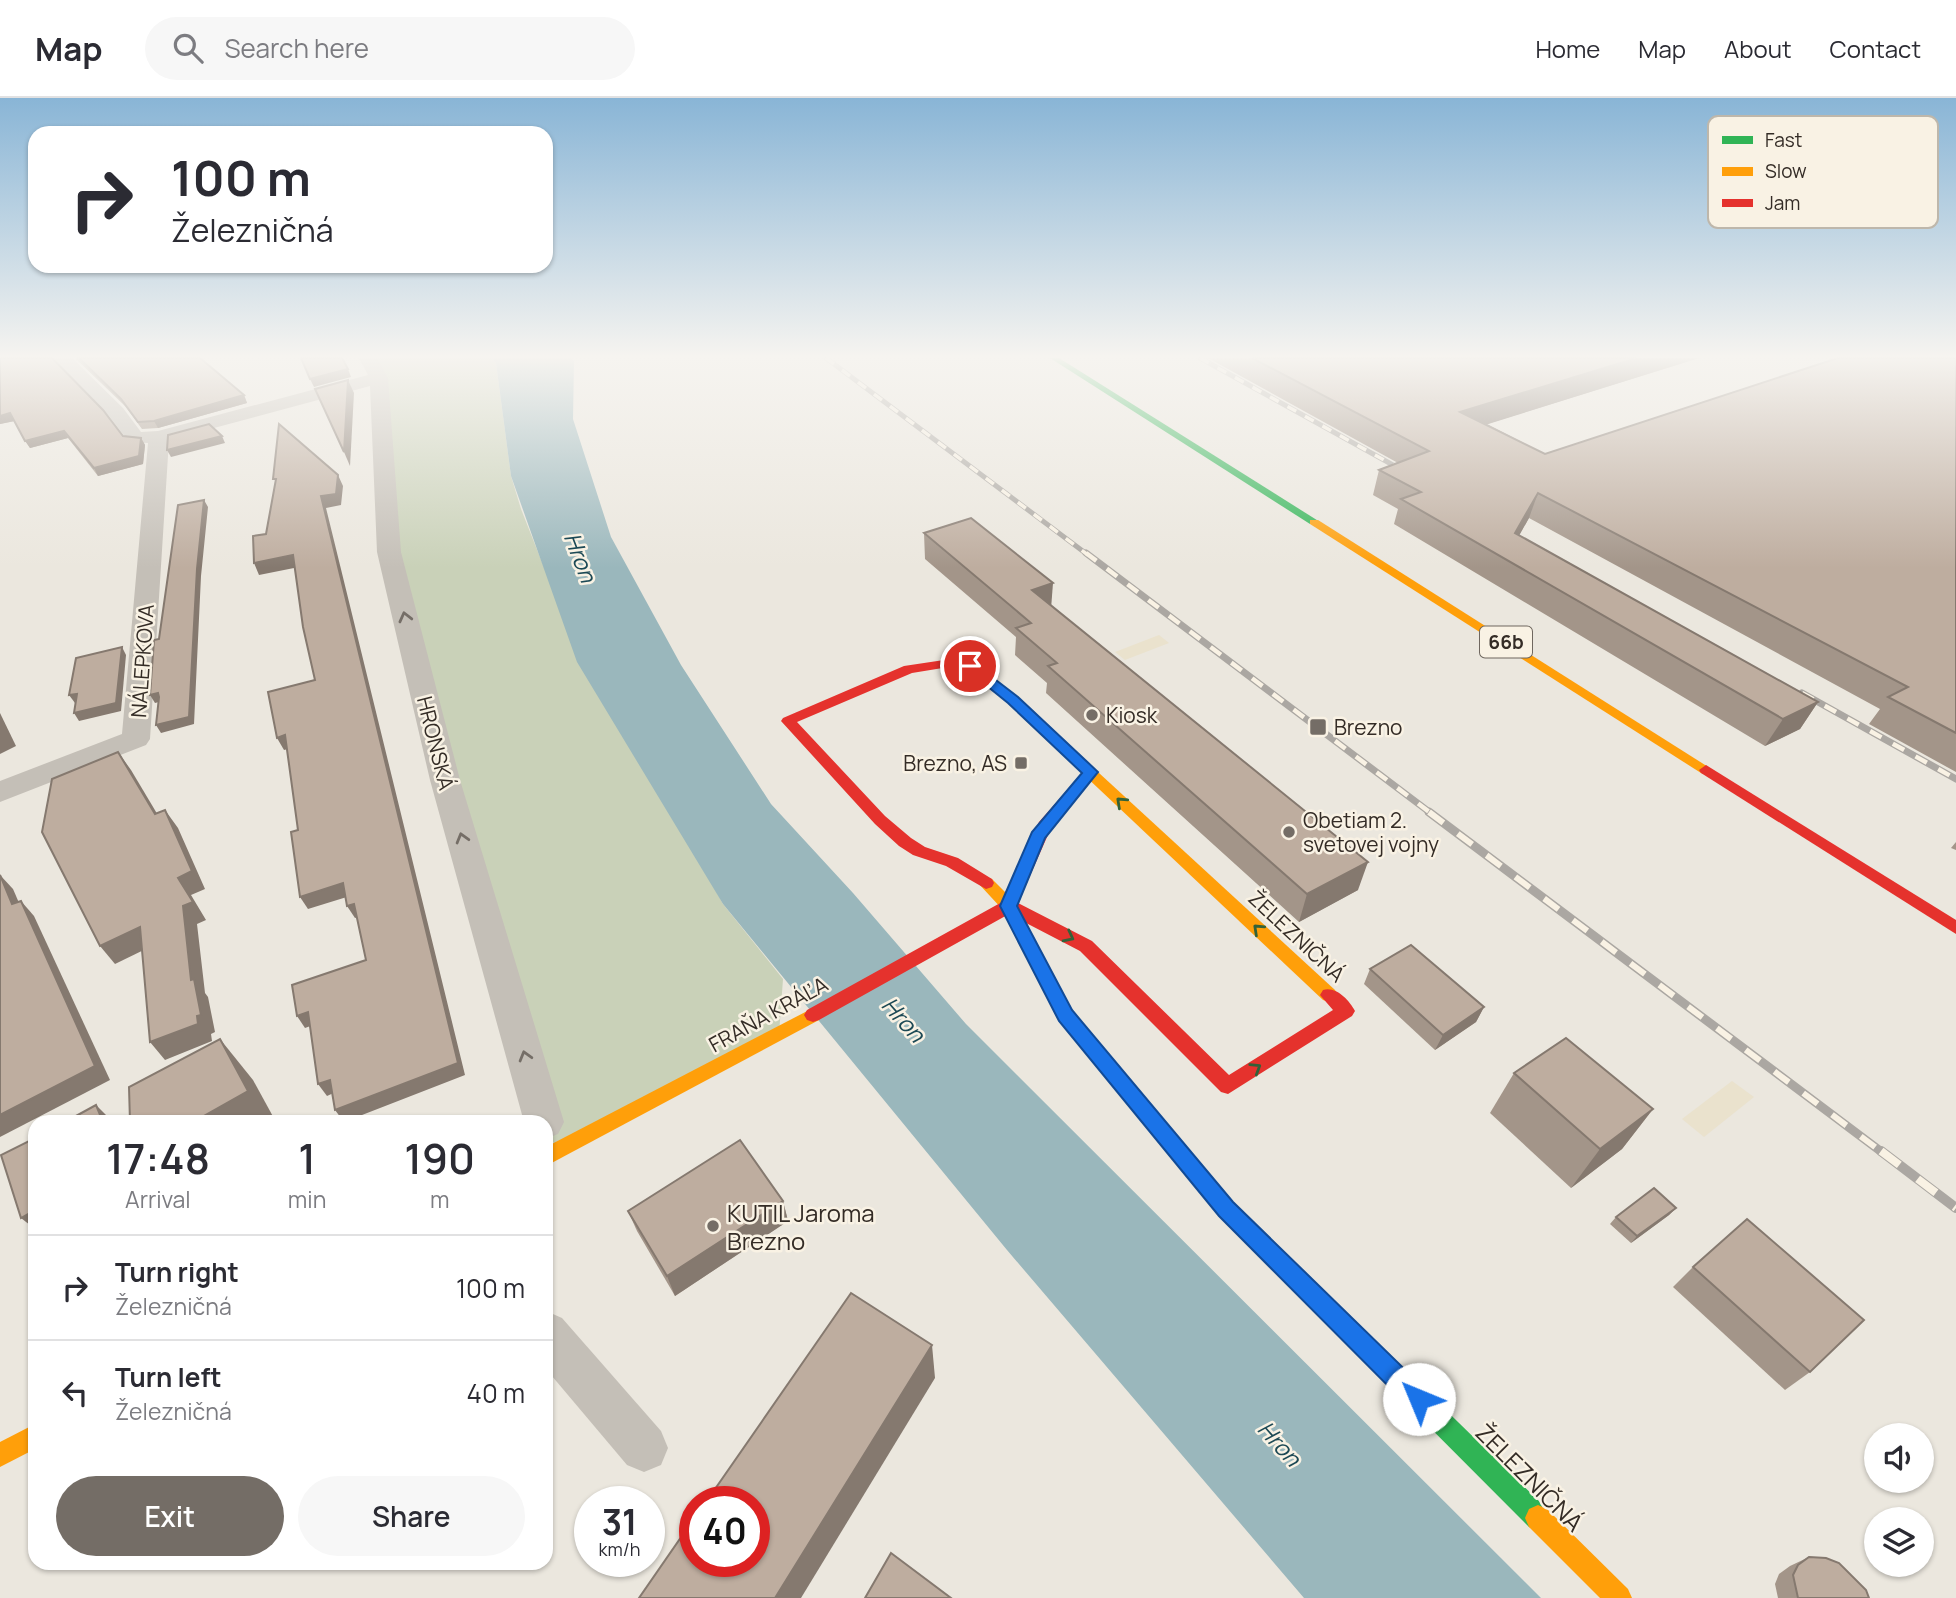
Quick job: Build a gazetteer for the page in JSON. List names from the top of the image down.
{
  "streets": {
    "street": [
      "66b",
      "NÁLEPKOVA",
      "HRONSKÁ",
      "ŽELEZNIČNÁ",
      "FRAŇA KRÁĽA"
    ]
  },
  "crossings": [
    ["ŽELEZNIČNÁ", "FRAŇA KRÁĽA"]
  ],
  "one_way": ["HRONSKÁ"],
  "water": ["Hron"],
  "places": {
    "other": ["Kiosk", "Obetiam 2. svetovej vojny", "KUTIL Jaroma Brezno"],
    "transit": ["Brezno", "Brezno, AS"]
  },
  "legend": ["Fast", "Slow", "Jam"],
  "page": {
    "header": "Map",
    "search": "Search here",
    "nav": [
      "Home",
      "Map",
      "About",
      "Contact"
    ],
    "turn": ["100 m", "Železničná"],
    "eta": [
      "17:48",
      "Arrival",
      "1",
      "min",
      "190",
      "m"
    ],
    "list": [
      {
        "name": "Turn right",
        "note": "Železničná",
        "value": "100 m"
      },
      {
        "name": "Turn left",
        "note": "Železničná",
        "value": "40 m"
      }
    ],
    "buttons": ["Exit", "Share"],
    "speed": "31 km/h",
    "limit": "40"
  }
}
